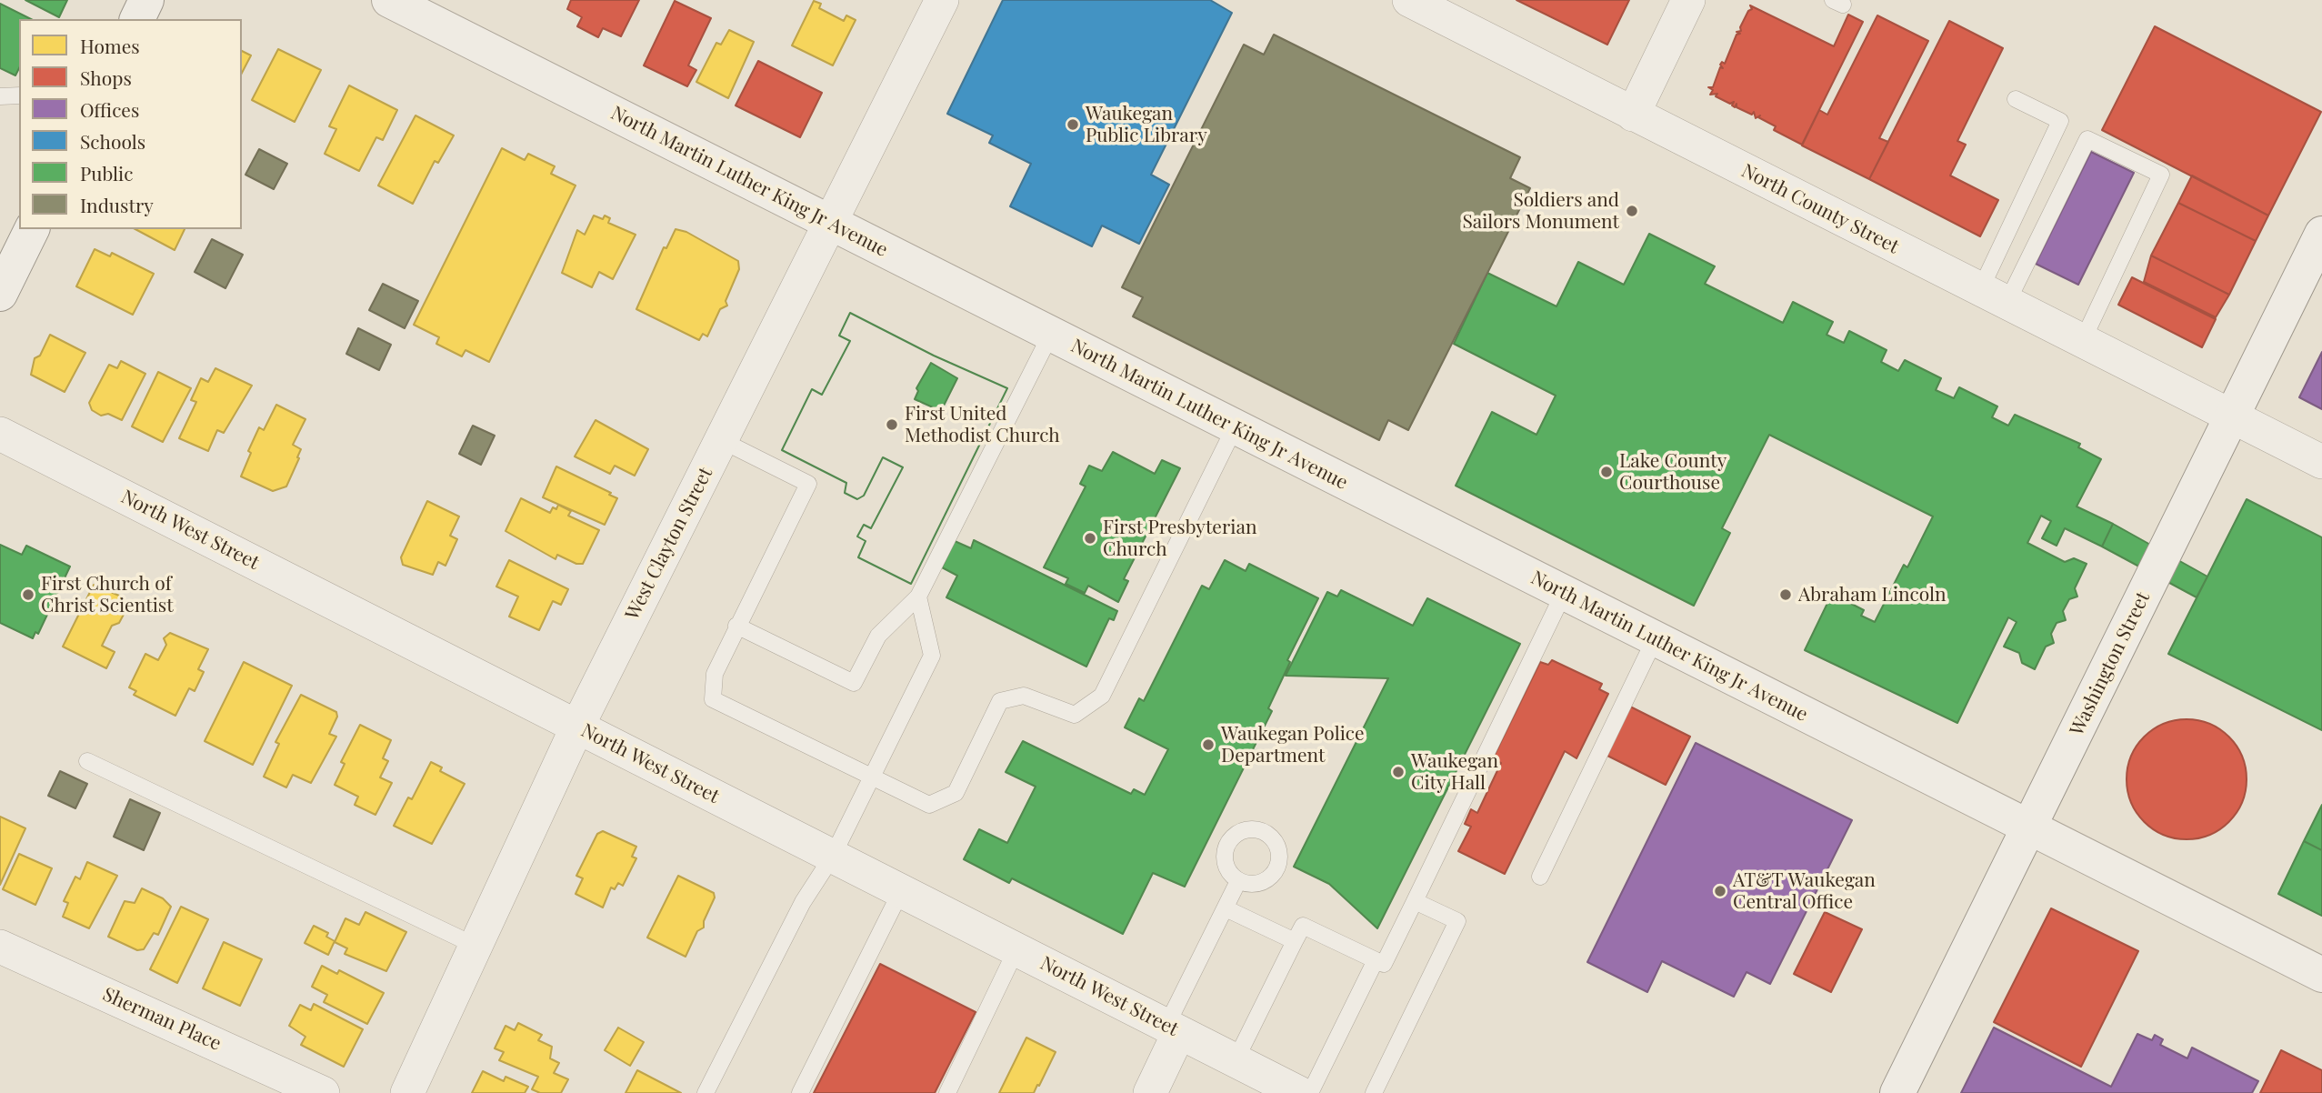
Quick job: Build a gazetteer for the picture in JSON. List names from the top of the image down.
{
  "streets": {
    "street": [
      "North Martin Luther King Jr Avenue",
      "North County Street",
      "North West Street",
      "West Clayton Street",
      "Washington Street",
      "Sherman Place"
    ]
  },
  "crossings": [
    ["North Martin Luther King Jr Avenue", "West Clayton Street"],
    ["North Martin Luther King Jr Avenue", "Washington Street"],
    ["North County Street", "Washington Street"],
    ["North West Street", "West Clayton Street"]
  ],
  "places": [
    "Waukegan Public Library",
    "Soldiers and Sailors Monument",
    "First United Methodist Church",
    "Lake County Courthouse",
    "First Presbyterian Church",
    "First Church of Christ Scientist",
    "Abraham Lincoln",
    "Waukegan Police Department",
    "Waukegan City Hall",
    "AT&T Waukegan Central Office"
  ],
  "legend": [
    "Homes",
    "Shops",
    "Offices",
    "Schools",
    "Public",
    "Industry"
  ]
}
